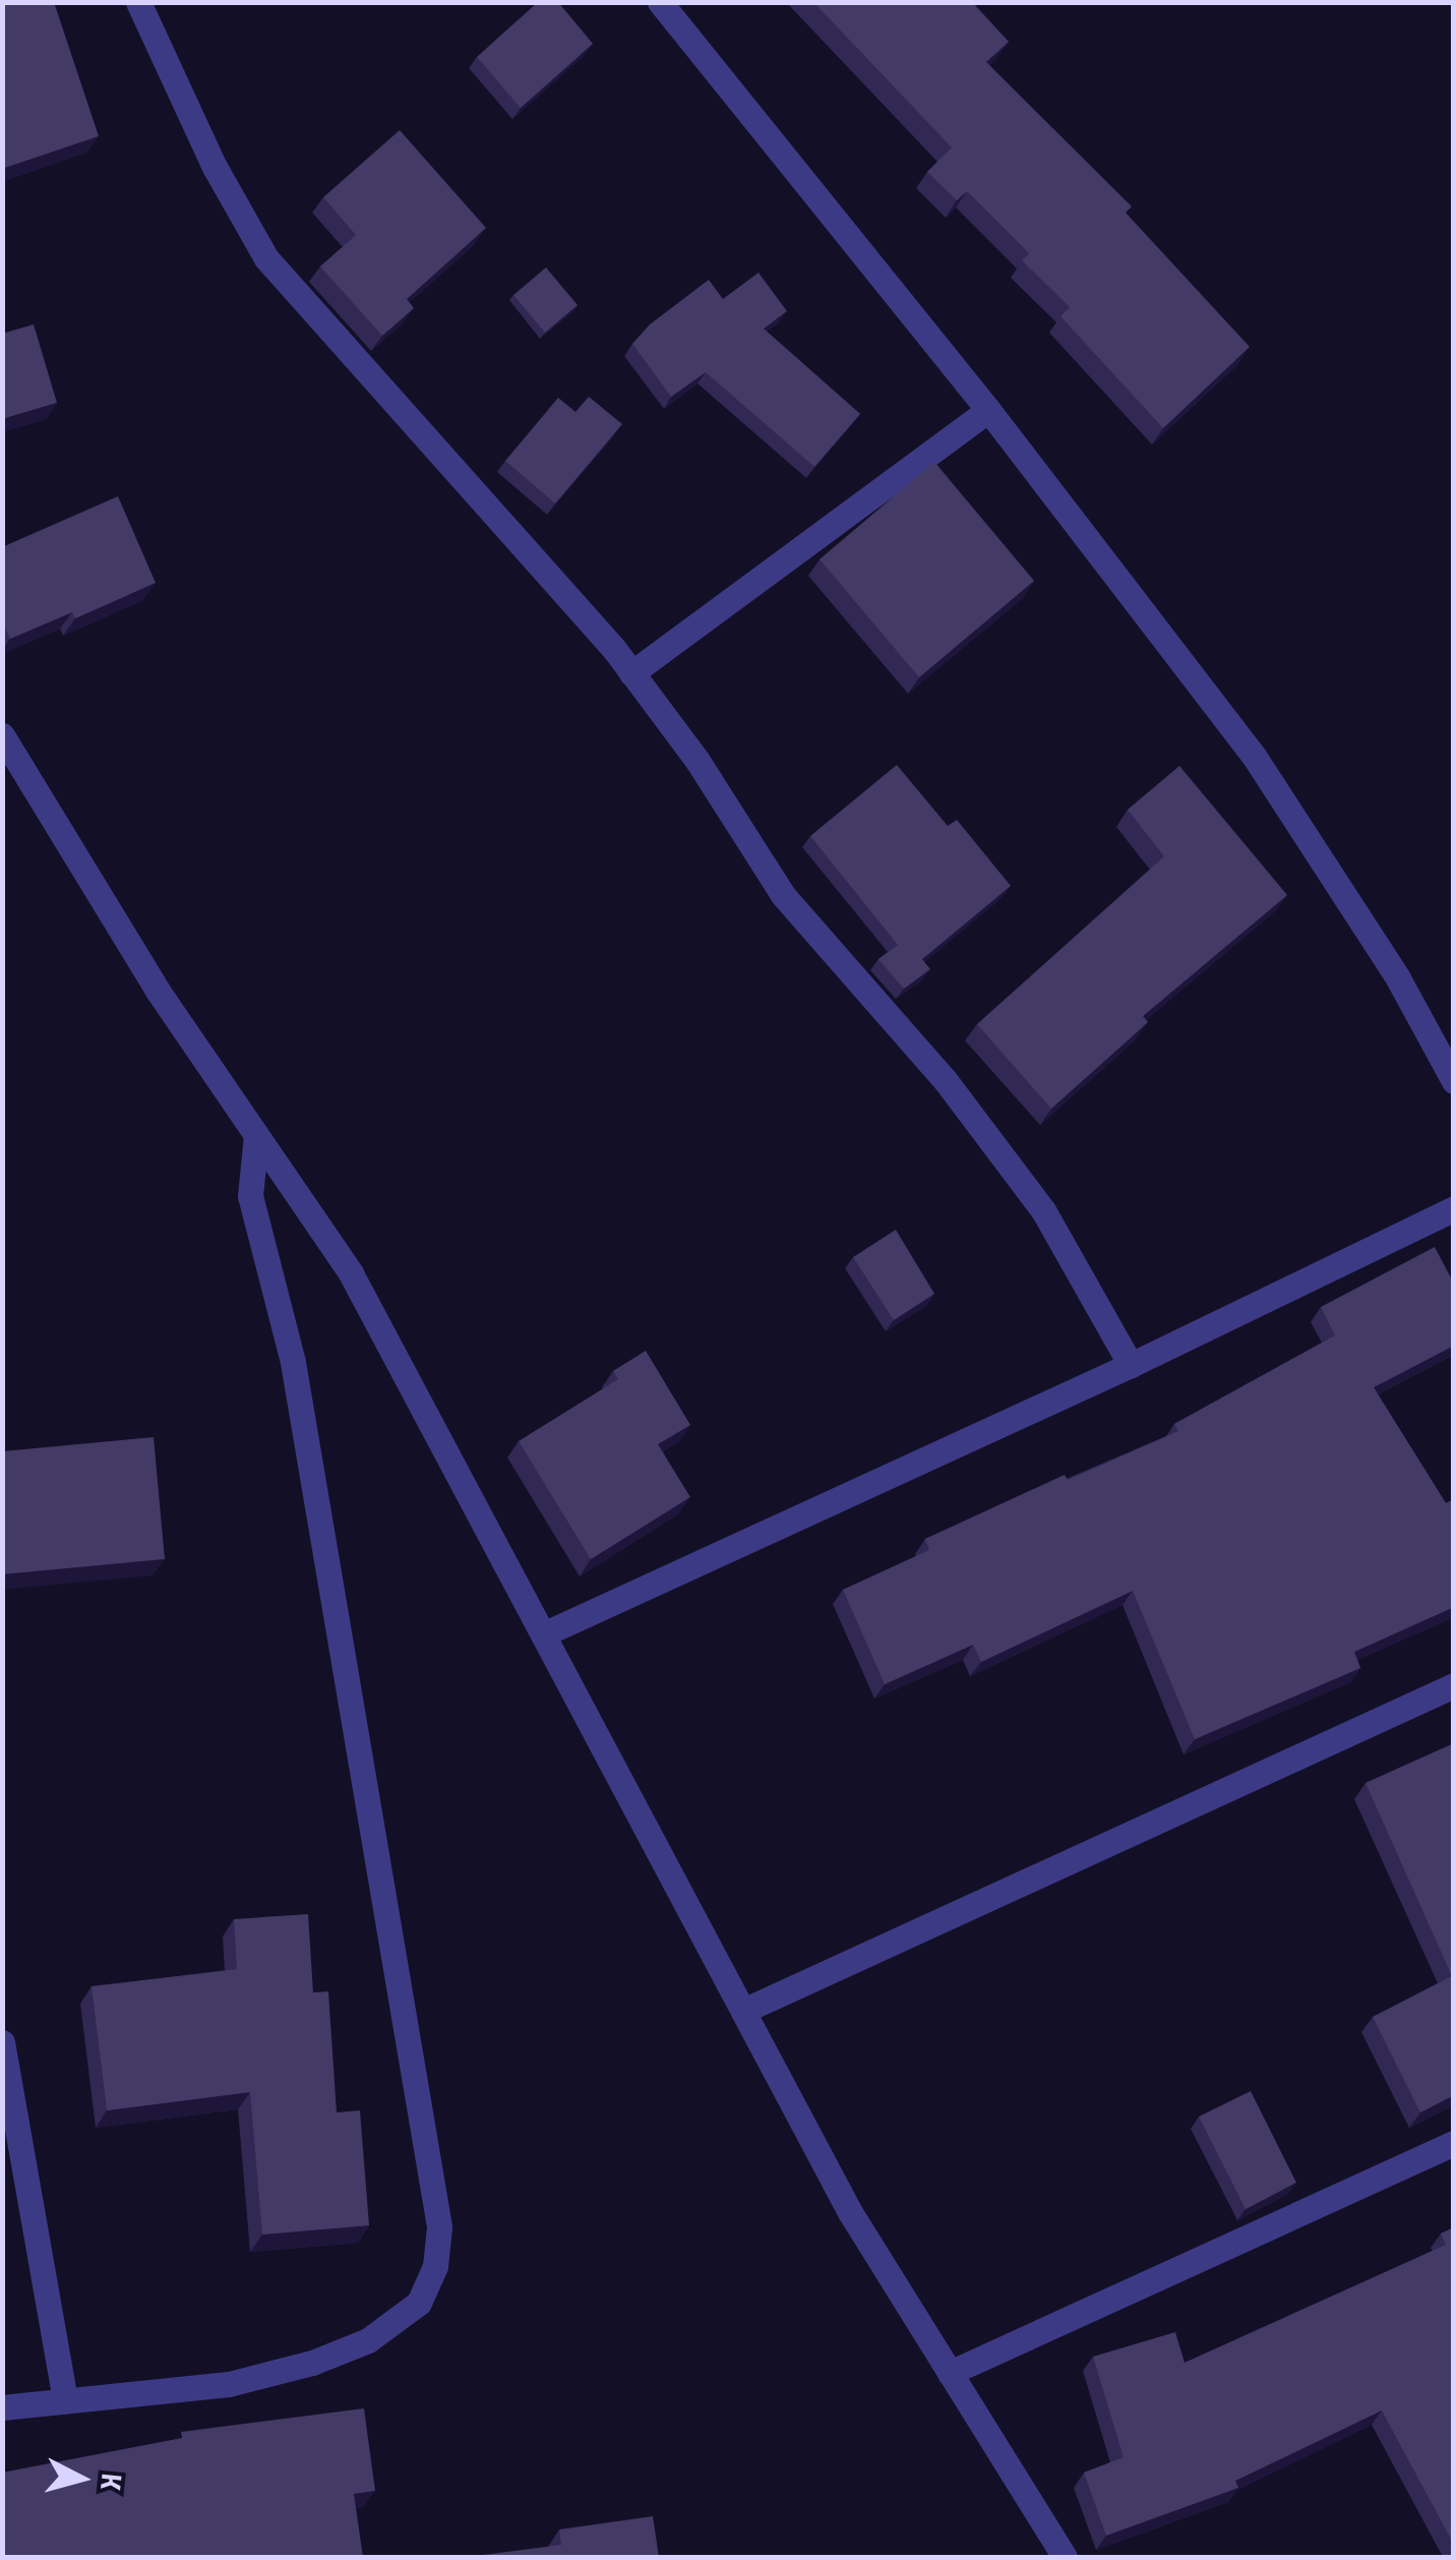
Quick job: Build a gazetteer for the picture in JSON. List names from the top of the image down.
{
  "north": "right"
}
